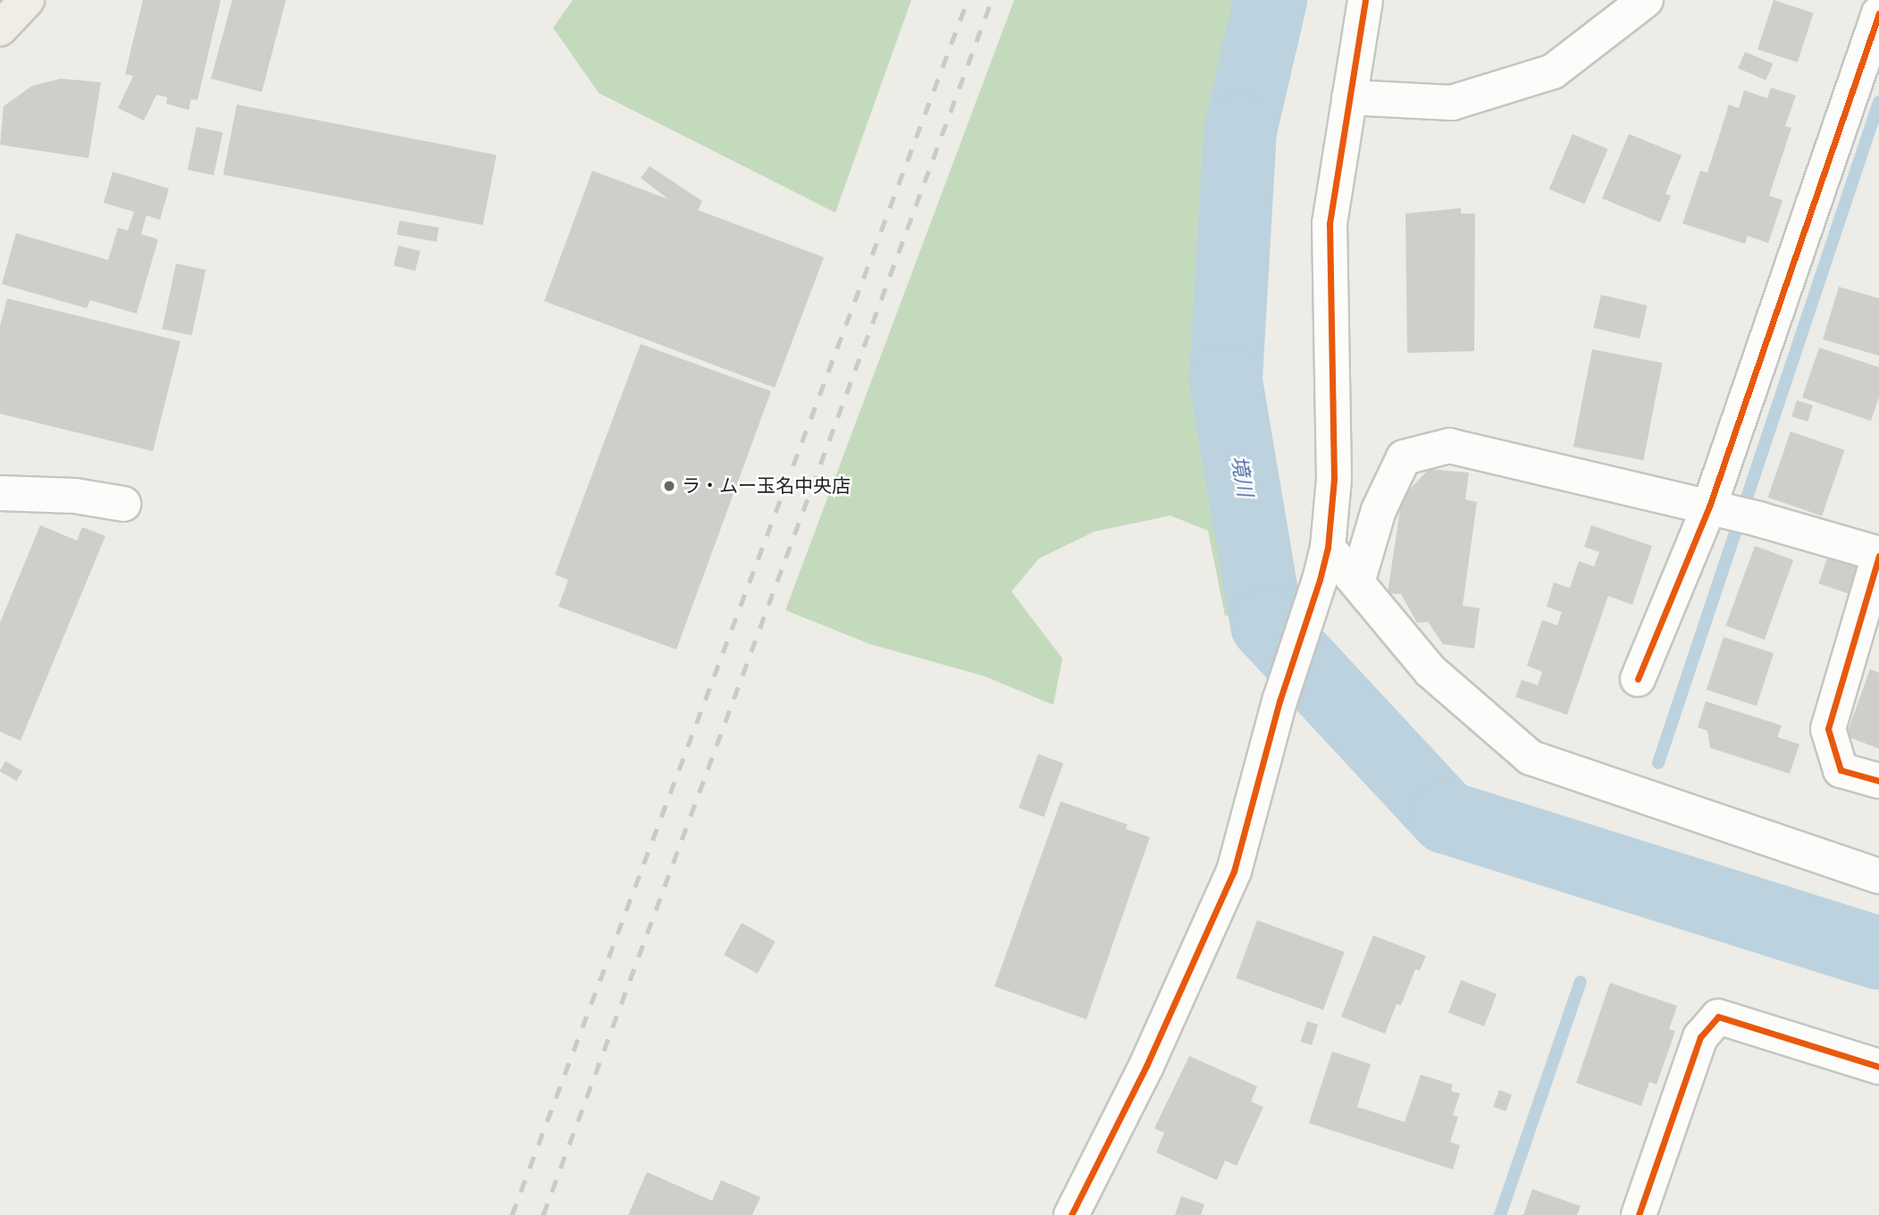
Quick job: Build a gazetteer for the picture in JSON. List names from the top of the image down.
{
  "water": ["境川"],
  "places": ["ラ・ムー玉名中央店"]
}
